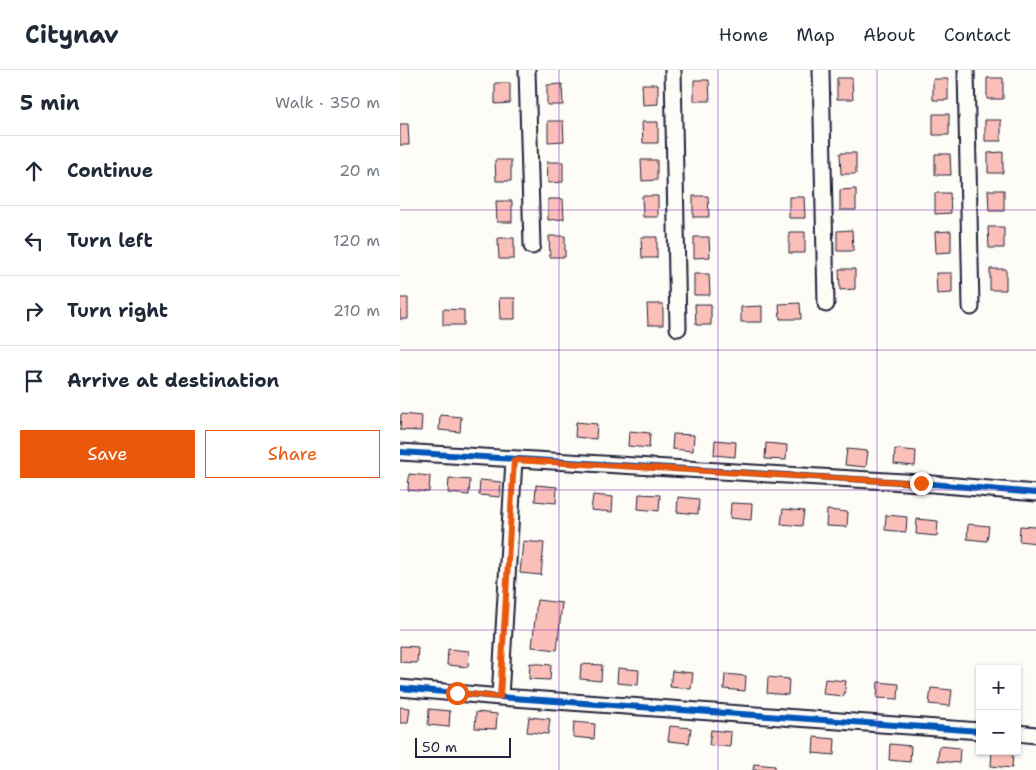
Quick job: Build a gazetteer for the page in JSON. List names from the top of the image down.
{
  "scale_bar": "50 m",
  "page": {
    "header": "Citynav",
    "nav": [
      "Home",
      "Map",
      "About",
      "Contact"
    ],
    "heading": ["5 min", "Walk · 350 m"],
    "list": [
      ["Continue", "20 m"],
      ["Turn left", "120 m"],
      ["Turn right", "210 m"],
      "Arrive at destination"
    ],
    "buttons": ["Save", "Share"],
    "map_buttons": ["+", "−"],
    "scale": "50 m"
  }
}
